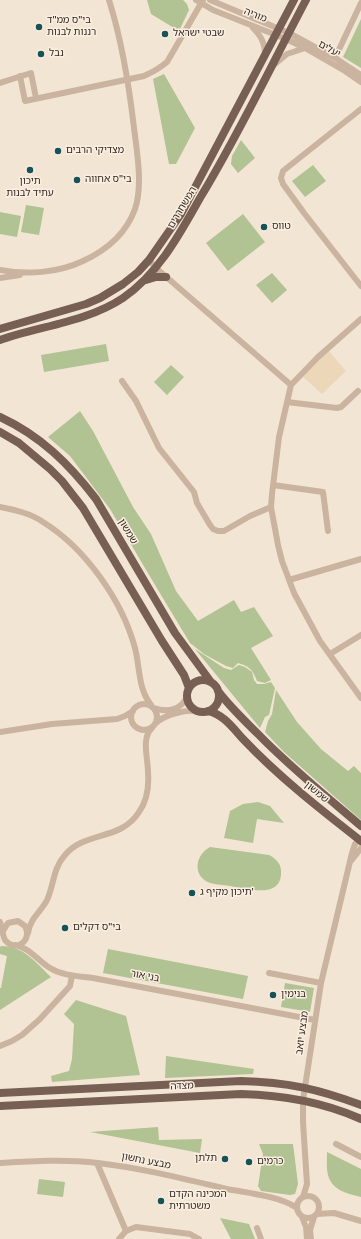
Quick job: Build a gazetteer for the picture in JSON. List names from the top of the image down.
{
  "streets": {
    "main road": ["המשחררים", "שמשון", "מצדה"],
    "street": [
      "מוריה",
      "יעלים",
      "בני אור",
      "מבצע יואב",
      "מבצע נחשון"
    ]
  },
  "crossings": [
    ["מוריה", "יעלים"],
    ["מוריה", "המשחררים"],
    ["יעלים", "המשחררים"],
    ["שמשון", "מבצע יואב"],
    ["בני אור", "מבצע יואב"],
    ["מבצע יואב", "מצדה"],
    ["מבצע יואב", "מבצע נחשון"]
  ],
  "places": [
    "בי\"ס ממ\"ד רננות לבנות",
    "שבטי ישראל",
    "נבל",
    "מצדיקי הרבים",
    "תיכון עתיד לבנות",
    "בי\"ס אחווה",
    "טווס",
    "תיכון מקיף ג'",
    "בי\"ס דקלים",
    "בנימין",
    "תלתן",
    "כרמים",
    "המכינה הקדם משטרתית"
  ]
}
